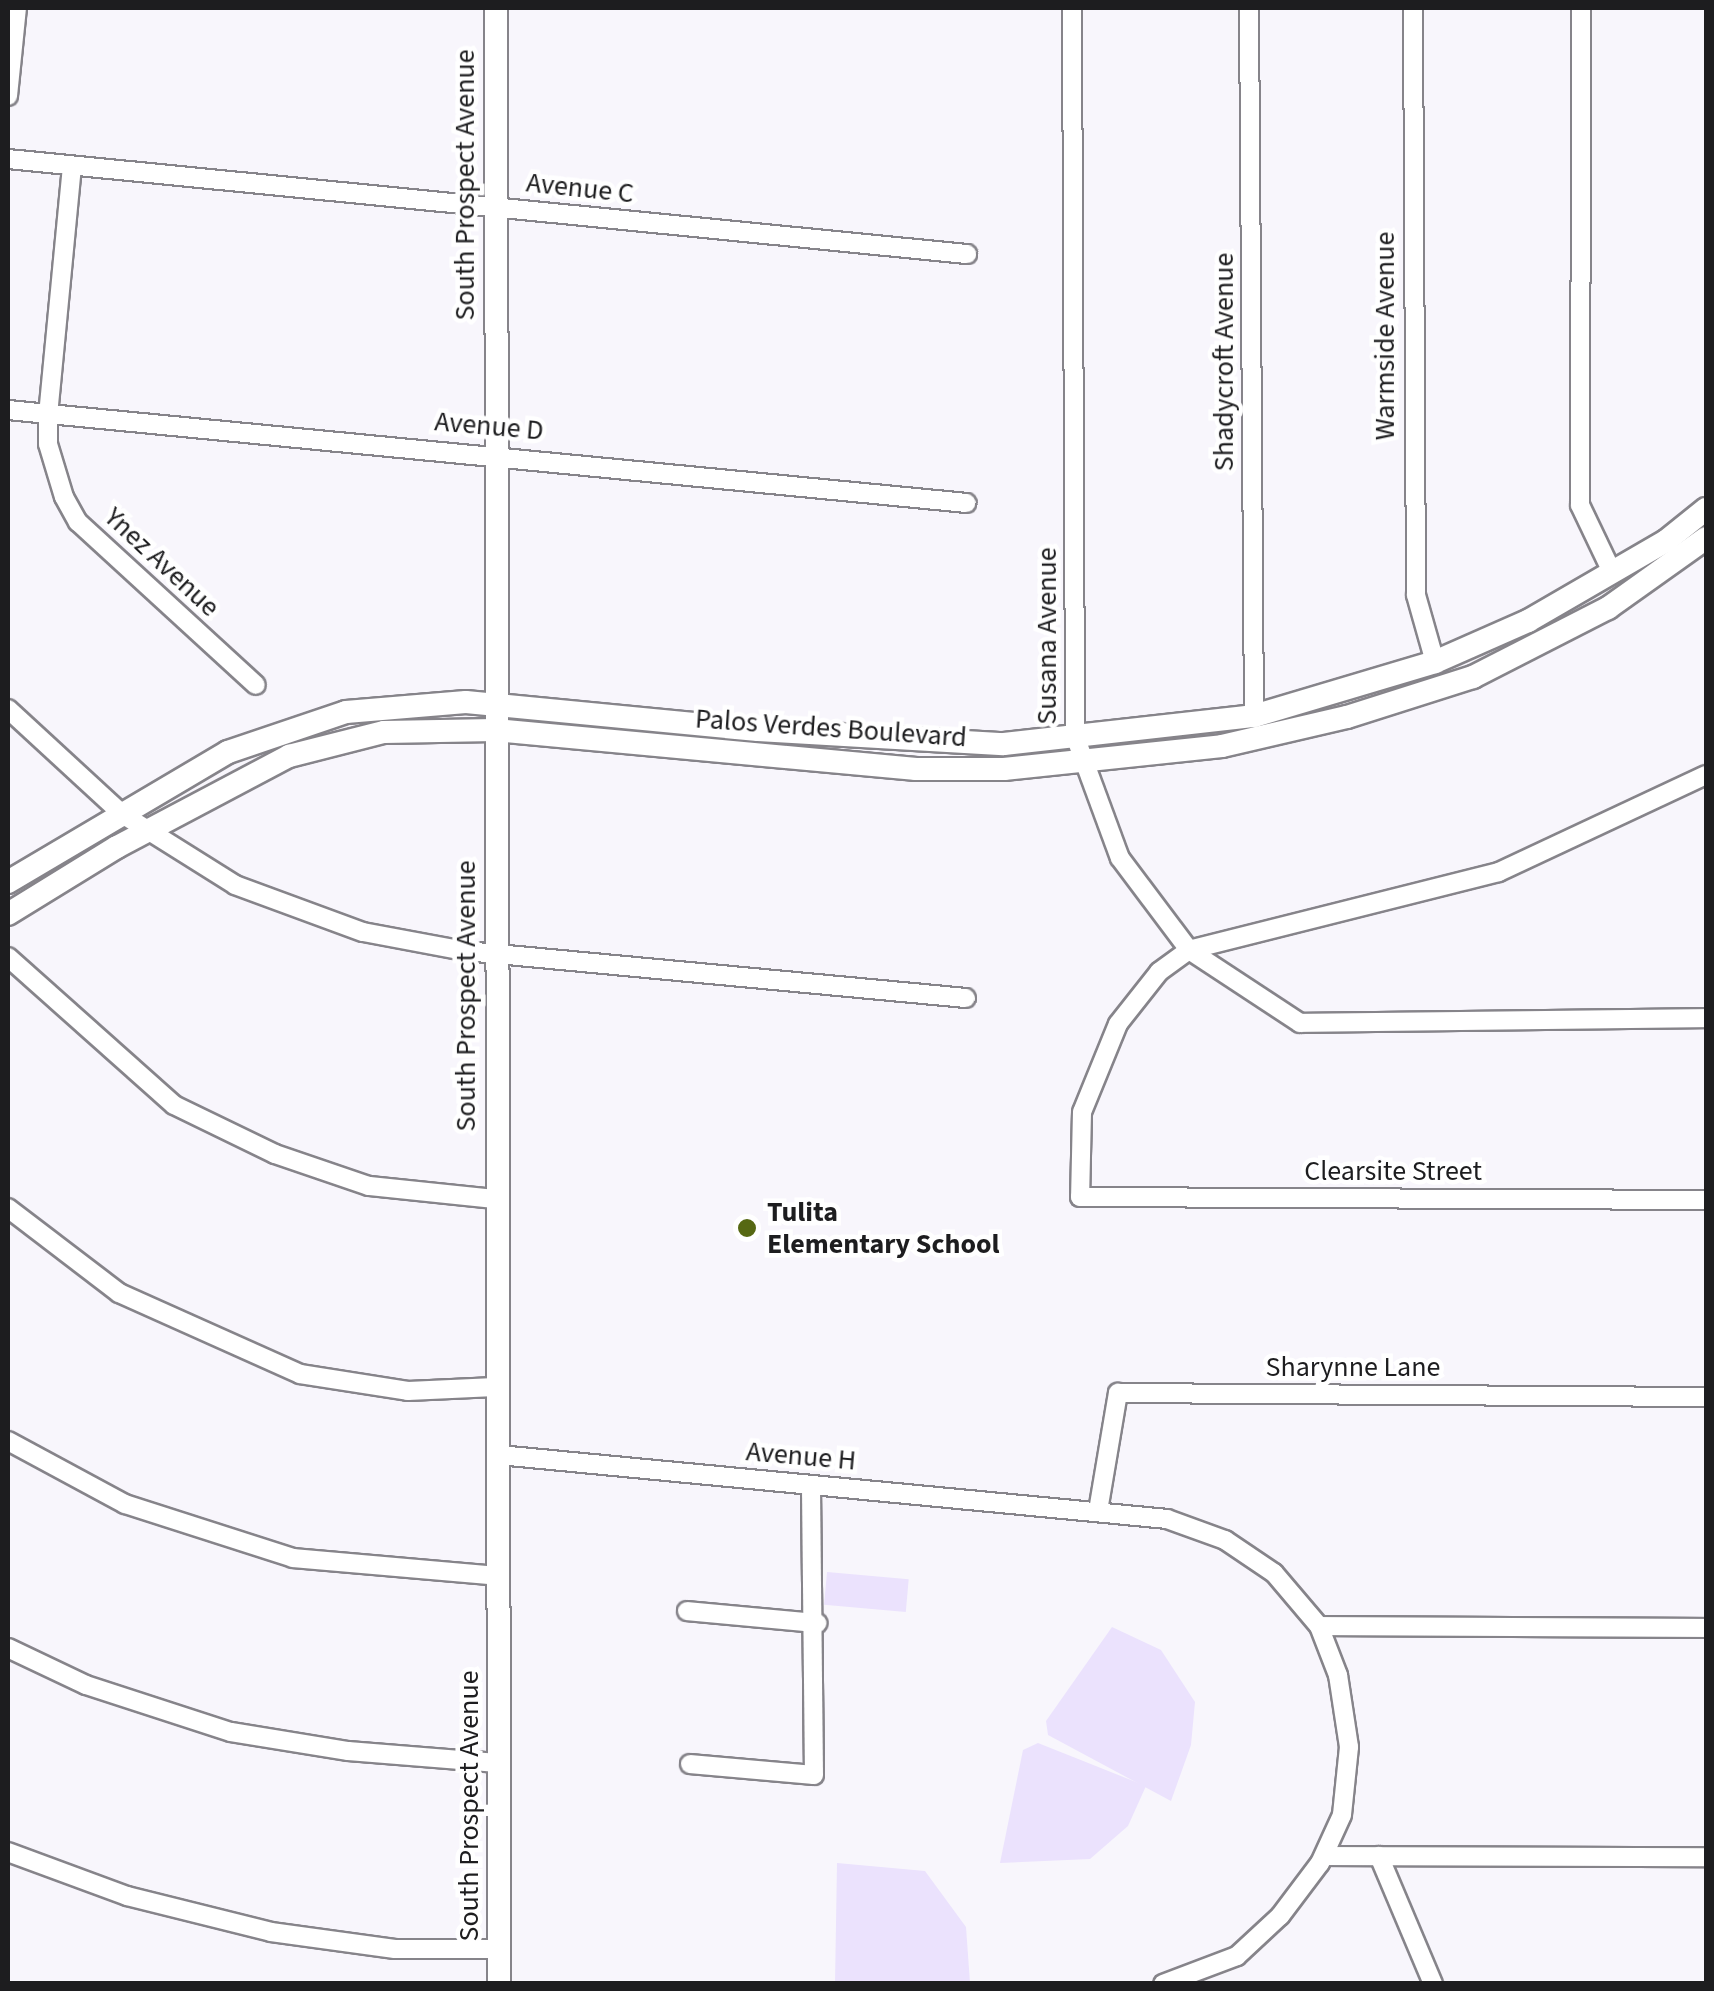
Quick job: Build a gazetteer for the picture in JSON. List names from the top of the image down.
{
  "streets": {
    "main road": ["South Prospect Avenue", "Palos Verdes Boulevard"],
    "street": [
      "Avenue C",
      "Warmside Avenue",
      "Shadycroft Avenue",
      "Avenue D",
      "Ynez Avenue",
      "Susana Avenue",
      "Clearsite Street",
      "Sharynne Lane",
      "Avenue H"
    ]
  },
  "crossings": [
    ["South Prospect Avenue", "Avenue C"],
    ["South Prospect Avenue", "Avenue D"],
    ["South Prospect Avenue", "Palos Verdes Boulevard"],
    ["South Prospect Avenue", "Avenue H"],
    ["Avenue C", "Ynez Avenue"],
    ["Warmside Avenue", "Palos Verdes Boulevard"],
    ["Shadycroft Avenue", "Palos Verdes Boulevard"],
    ["Avenue D", "Ynez Avenue"],
    ["Susana Avenue", "Palos Verdes Boulevard"],
    ["Susana Avenue", "Clearsite Street"],
    ["Sharynne Lane", "Avenue H"]
  ],
  "places": ["Tulita Elementary School"]
}
